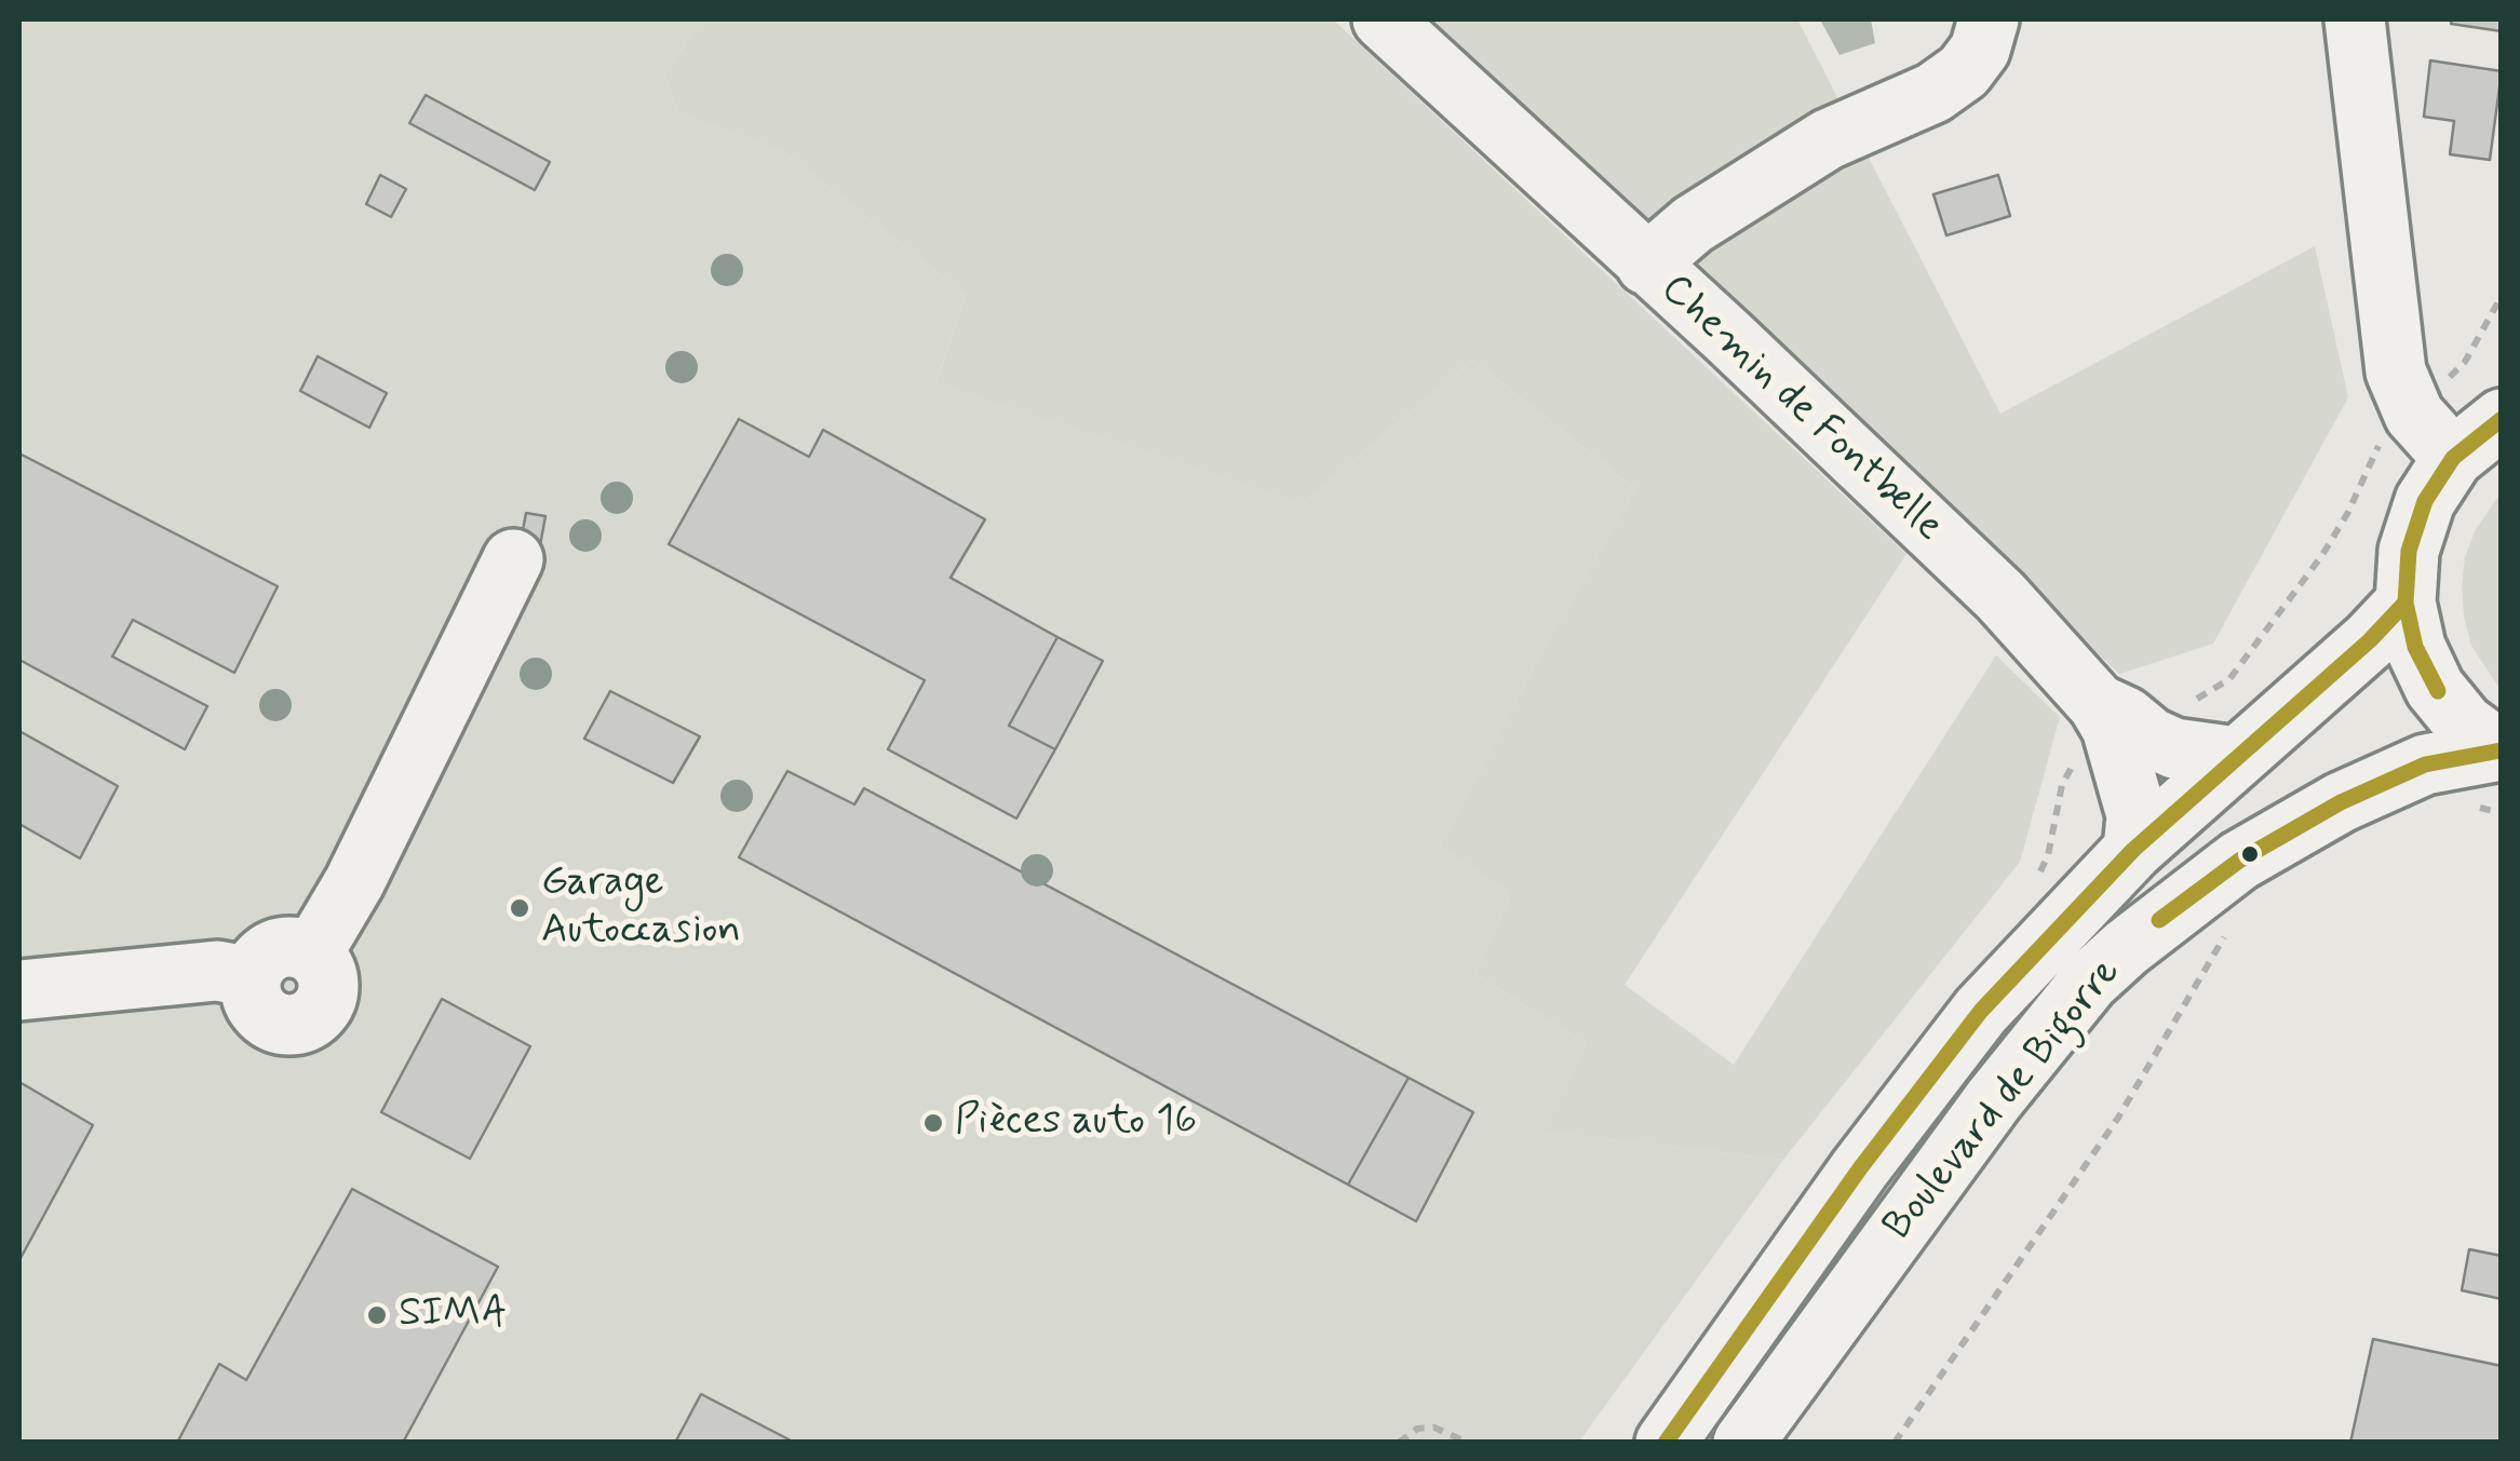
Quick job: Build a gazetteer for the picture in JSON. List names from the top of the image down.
{
  "streets": {
    "main road": ["Chemin de Fontbelle", "Boulevard de Bigorre"]
  },
  "places": ["Garage Autoccasion", "Pièces auto 16", "SIMA"]
}
